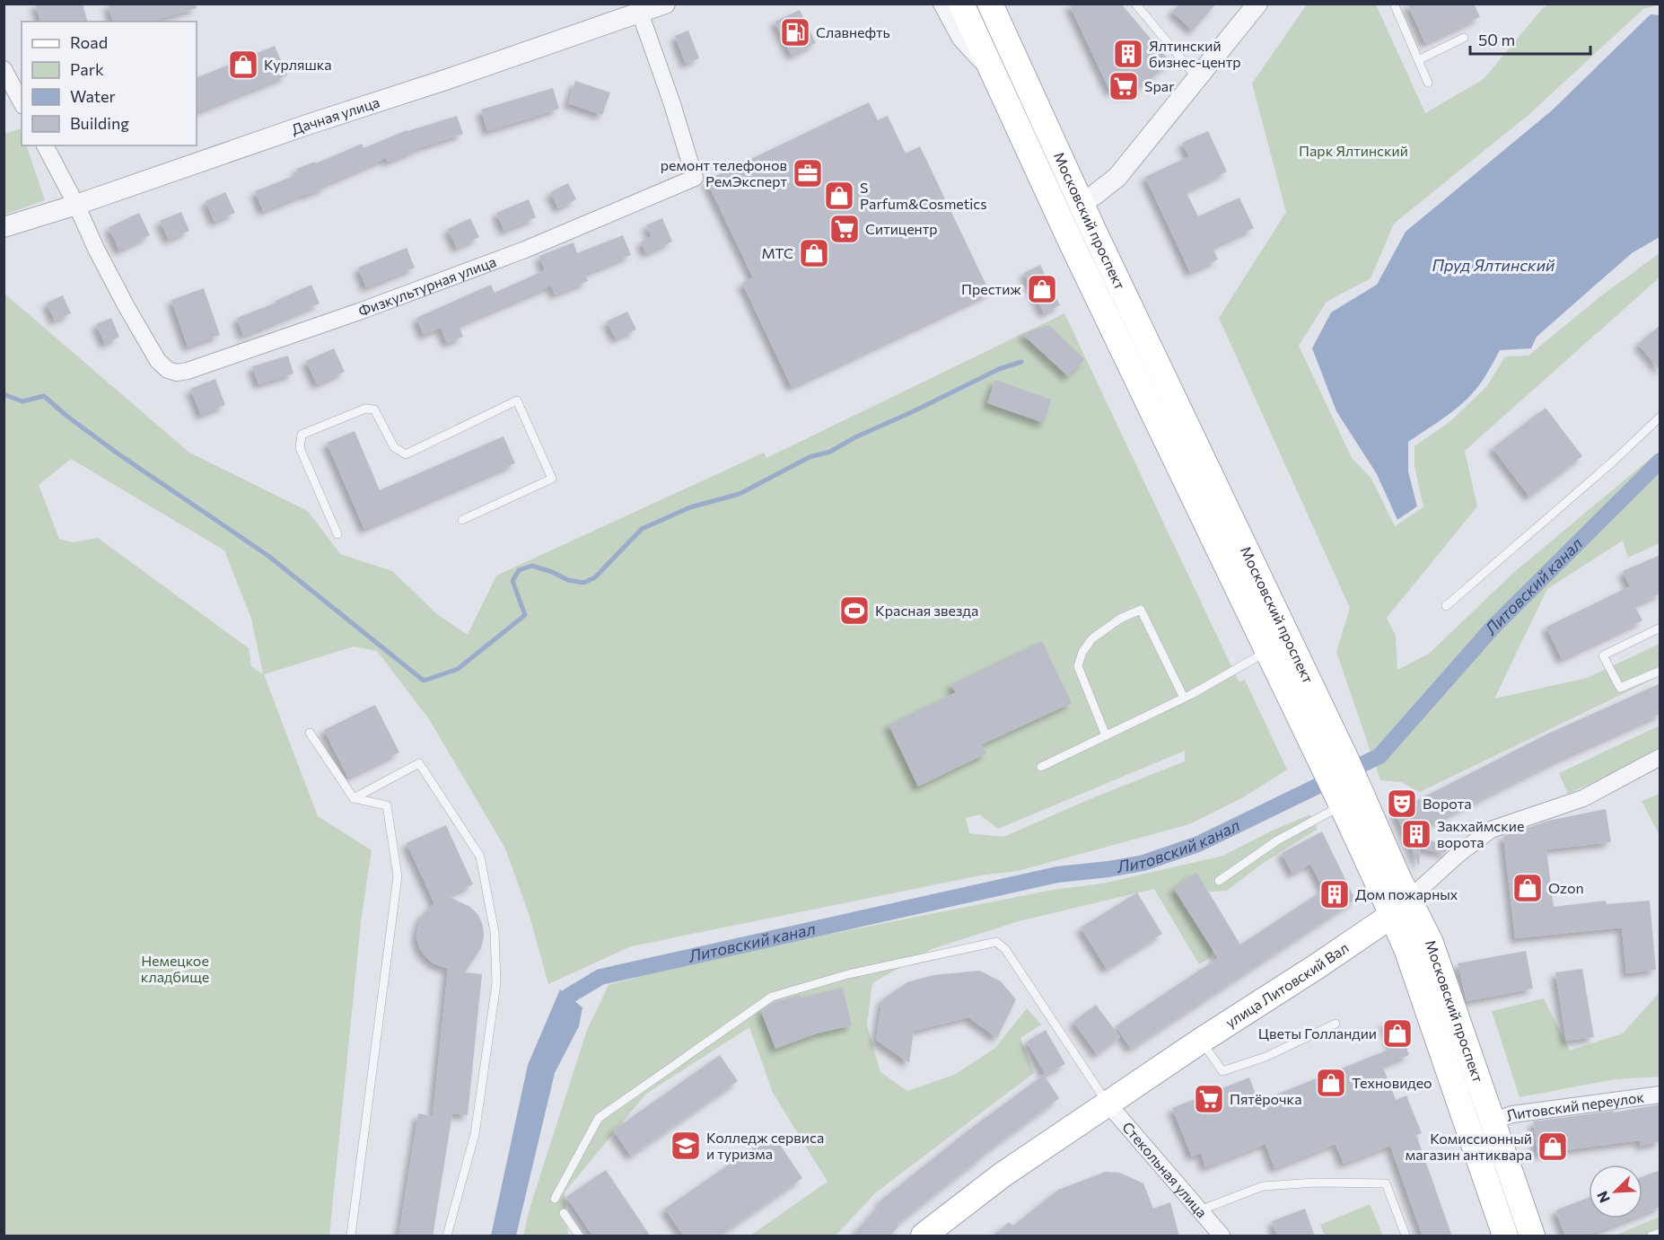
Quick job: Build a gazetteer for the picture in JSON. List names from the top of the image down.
{
  "streets": {
    "main road": ["Московский проспект", "улица Литовский Вал"],
    "street": [
      "Дачная улица",
      "Физкультурная улица",
      "Литовский переулок",
      "Стекольная улица"
    ]
  },
  "crossings": [
    ["Дачная улица", "Физкультурная улица"],
    ["Московский проспект", "улица Литовский Вал"],
    ["Московский проспект", "Литовский переулок"],
    ["улица Литовский Вал", "Стекольная улица"]
  ],
  "water": ["Пруд Ялтинский", "Литовский канал"],
  "parks": ["Парк Ялтинский", "Немецкое кладбище"],
  "places": {
    "fuel station": ["Славнефть"],
    "building": ["Ялтинский бизнес-центр", "Закхаймские ворота", "Дом пожарных"],
    "shop": [
      "Курляшка",
      "S Parfum&Cosmetics",
      "МТС",
      "Престиж",
      "Ozon",
      "Цветы Голландии",
      "Техновидео",
      "Комиссионный магазин антиквара"
    ],
    "supermarket": ["Spar", "Ситицентр", "Пятёрочка"],
    "office": ["ремонт телефонов РемЭксперт"],
    "sports": ["Красная звезда"],
    "theatre": ["Ворота"],
    "school or university": ["Колледж сервиса и туризма"]
  },
  "legend": [
    "Road",
    "Park",
    "Water",
    "Building"
  ],
  "scale_bar": "50 m",
  "north": "bottom left"
}
